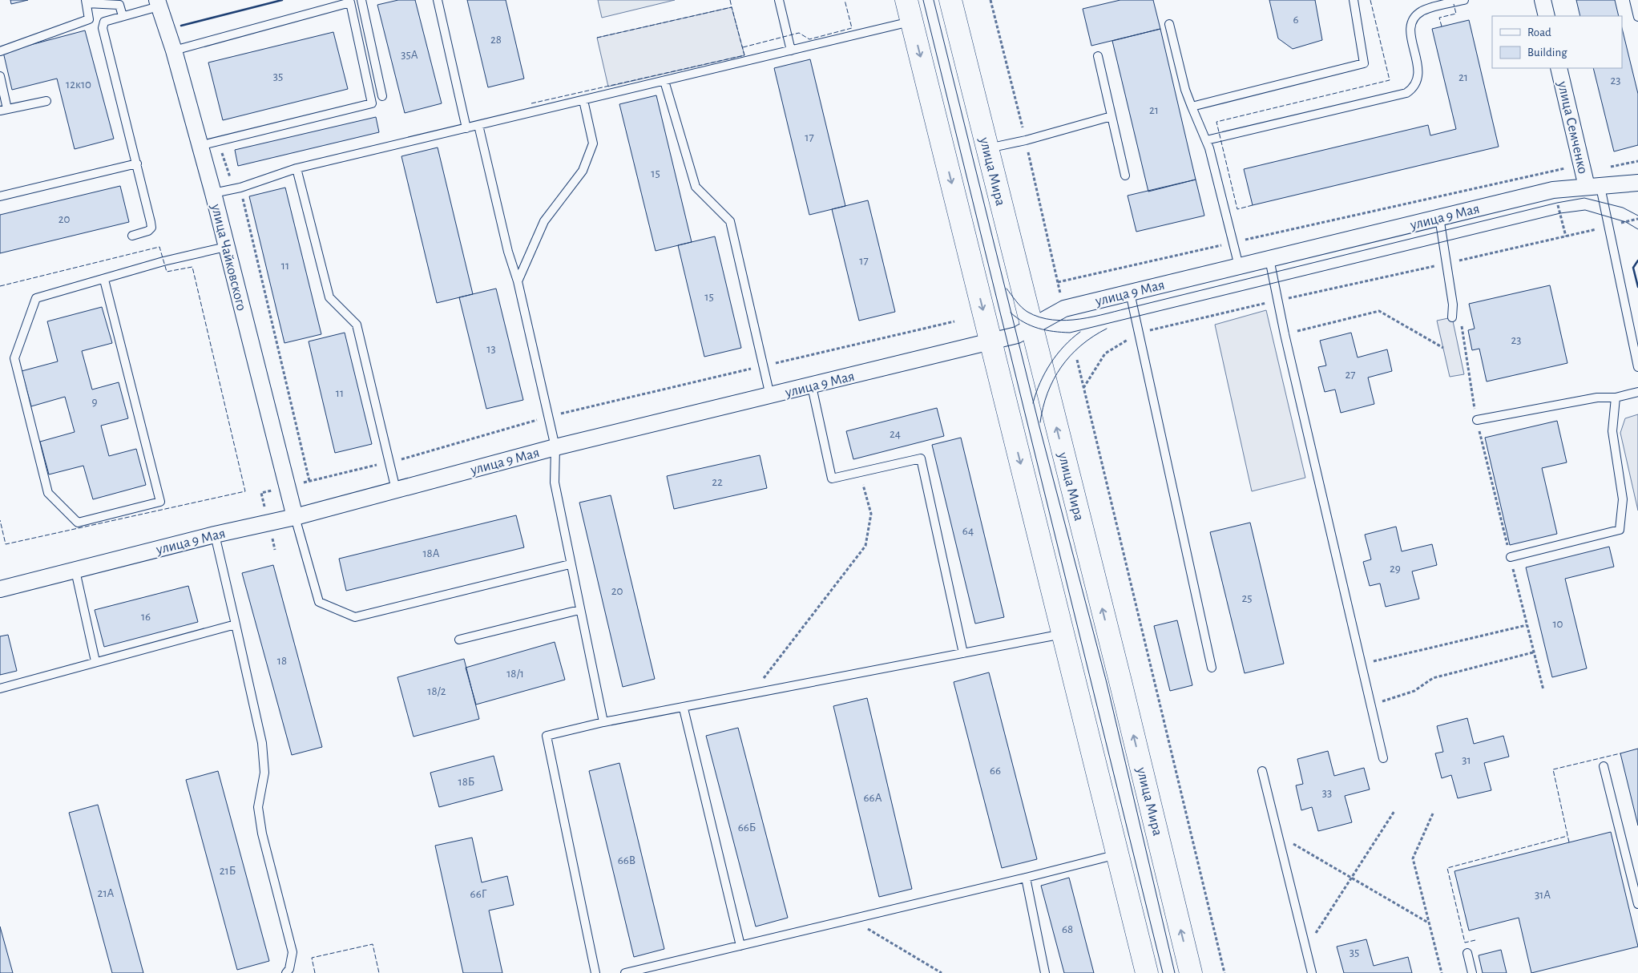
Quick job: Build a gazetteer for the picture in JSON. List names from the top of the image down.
{
  "streets": {
    "main road": ["улица Мира"],
    "street": ["улица Семченко", "улица 9 Мая", "улица Чайковского"]
  },
  "crossings": [
    ["улица Семченко", "улица 9 Мая"],
    ["улица Мира", "улица 9 Мая"],
    ["улица 9 Мая", "улица Чайковского"]
  ],
  "house_numbers": [
    "6",
    "28",
    "35А",
    "35",
    "21",
    "23",
    "12к10",
    "21",
    "17",
    "15",
    "20",
    "17",
    "11",
    "15",
    "23",
    "13",
    "27",
    "11",
    "9",
    "24",
    "22",
    "64",
    "18А",
    "29",
    "20",
    "25",
    "16",
    "10",
    "18",
    "18/1",
    "18/2",
    "31",
    "66",
    "18Б",
    "33",
    "66А",
    "66Б",
    "66В",
    "21Б",
    "21А",
    "66Г",
    "31А",
    "68",
    "35"
  ],
  "legend": ["Road", "Building"]
}
